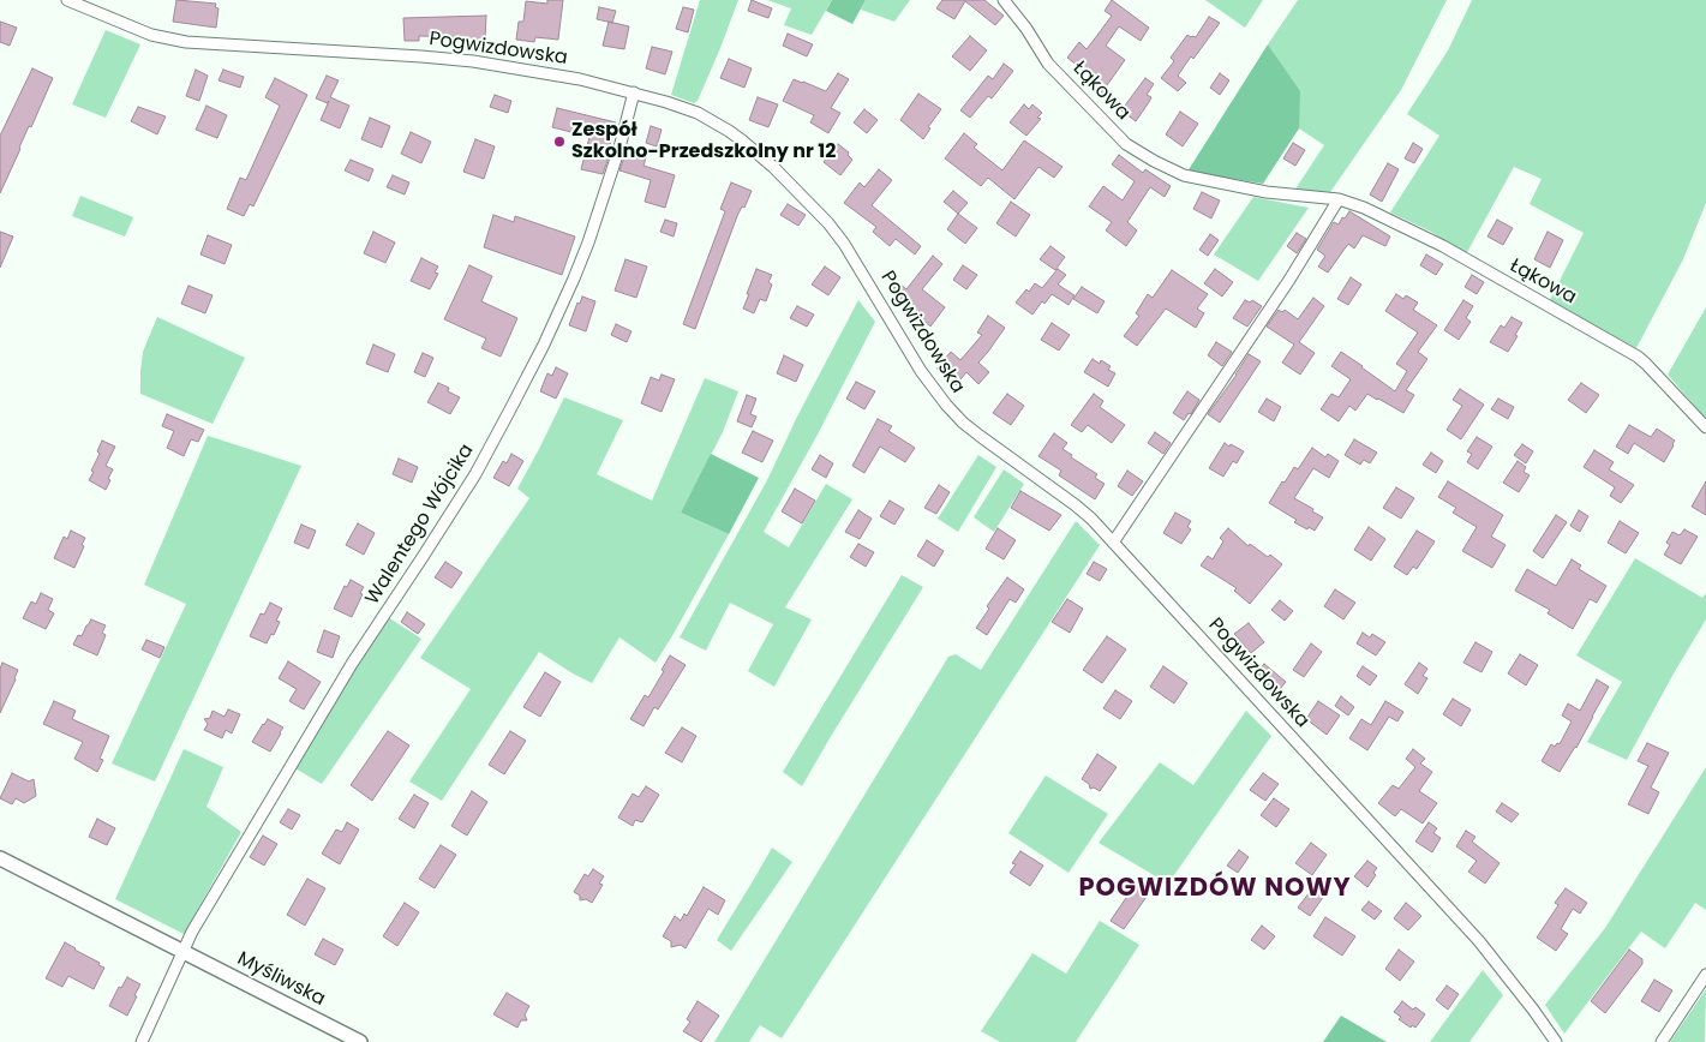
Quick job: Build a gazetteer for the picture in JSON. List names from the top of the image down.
{
  "streets": {
    "street": [
      "Pogwizdowska",
      "Łąkowa",
      "Walentego Wójcika",
      "Myśliwska"
    ]
  },
  "crossings": [
    ["Pogwizdowska", "Walentego Wójcika"],
    ["Walentego Wójcika", "Myśliwska"]
  ],
  "districts": ["POGWIZDÓW NOWY"],
  "places": ["Zespół Szkolno-Przedszkolny nr 12"]
}
